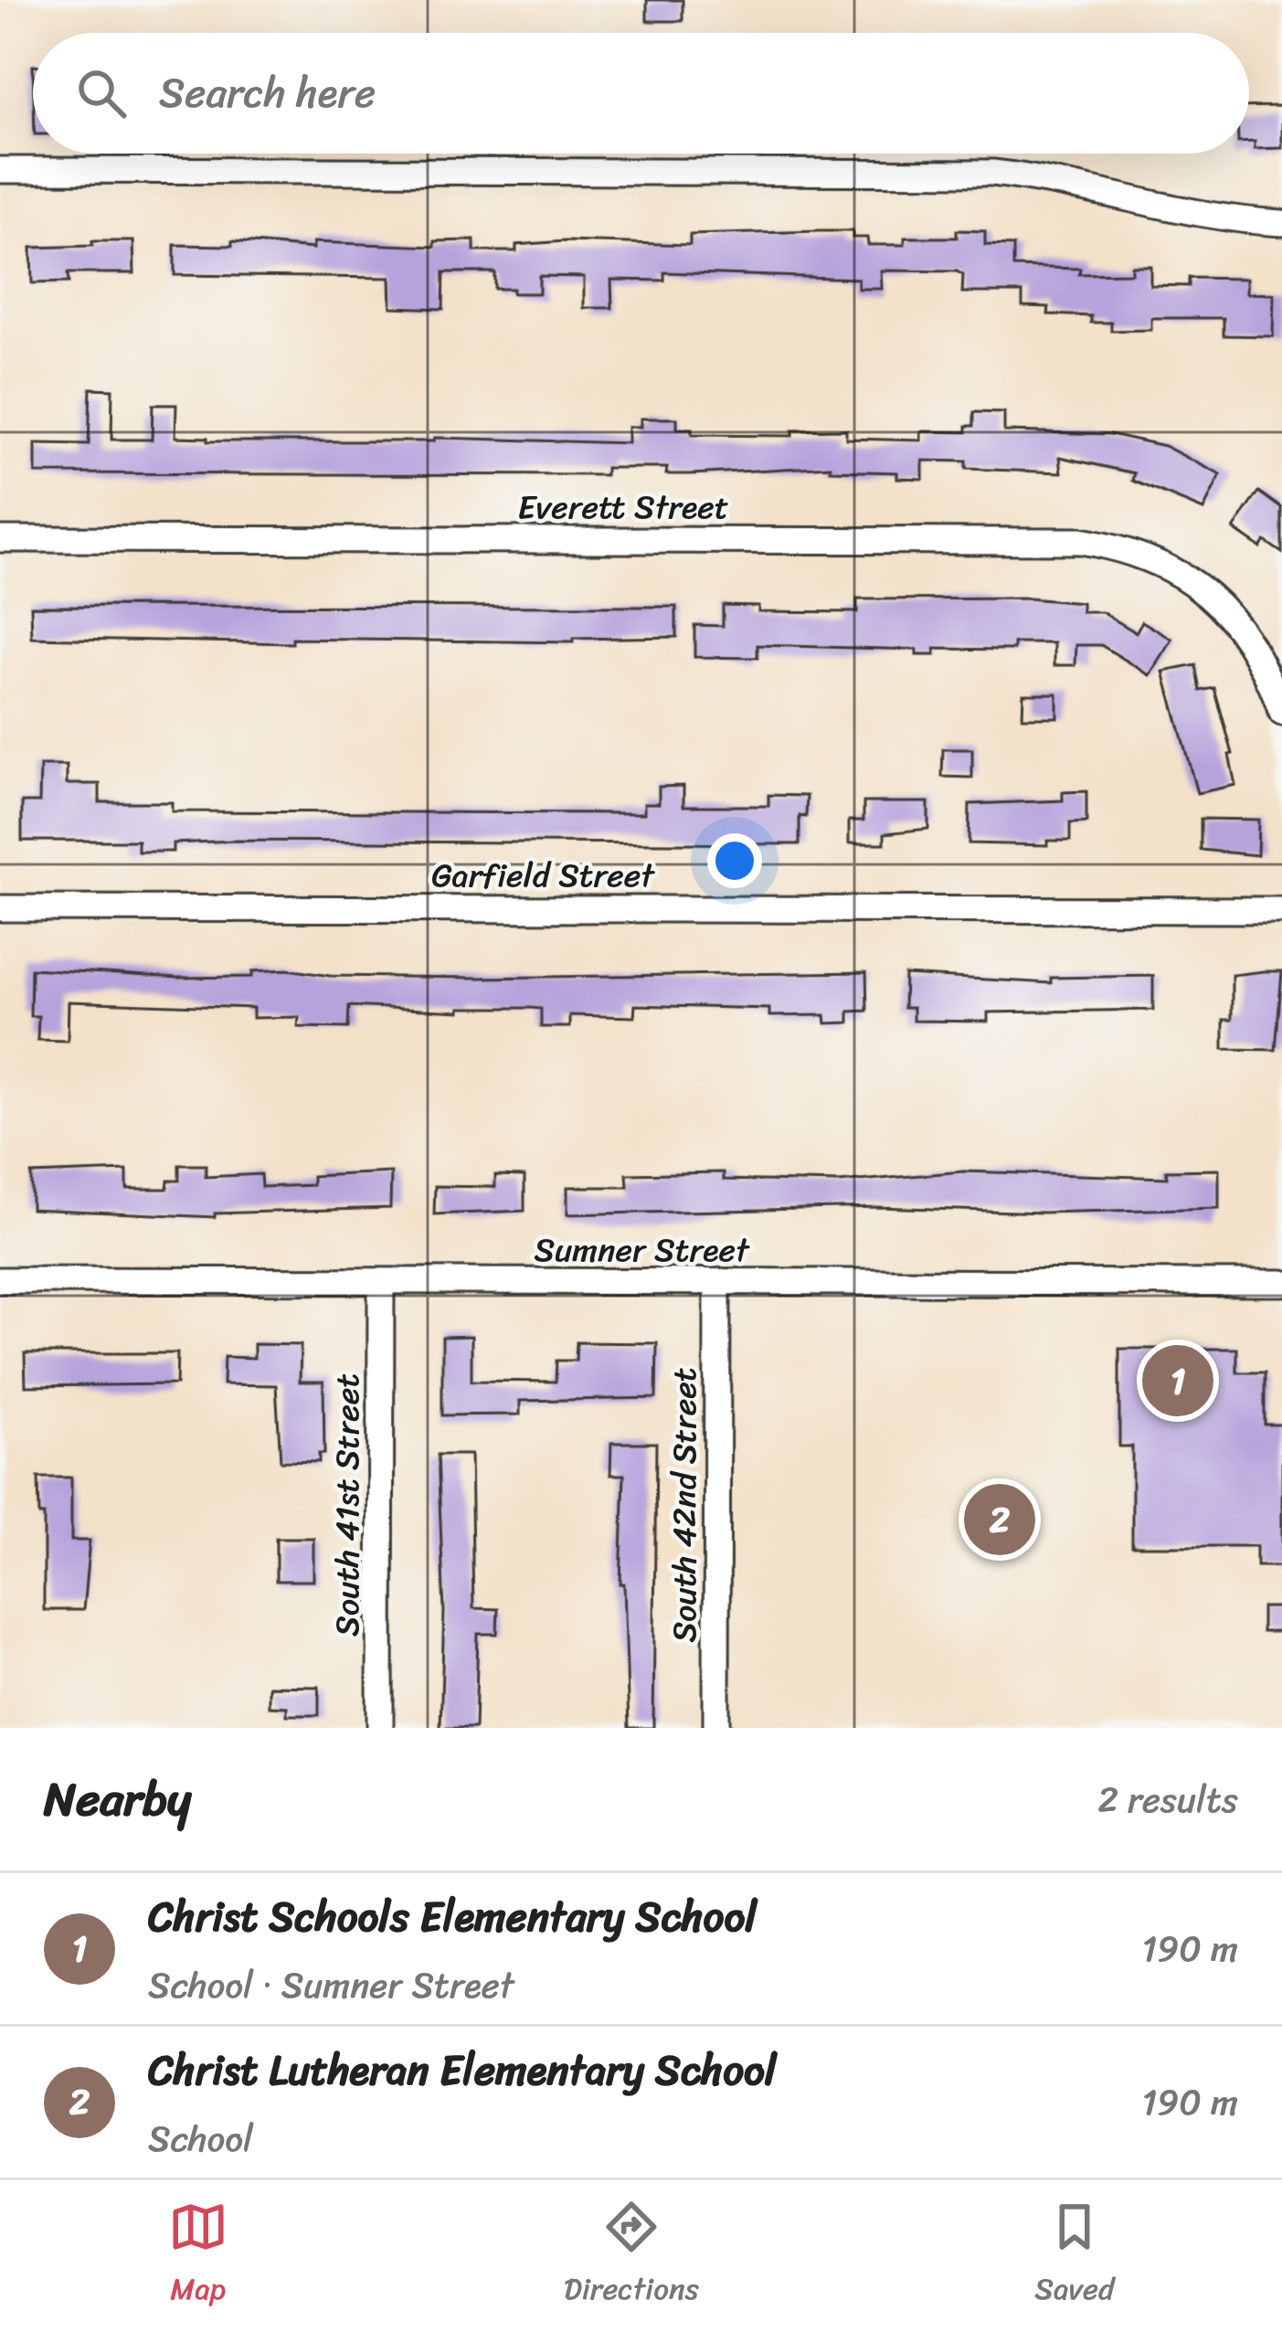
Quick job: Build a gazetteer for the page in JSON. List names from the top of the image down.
{
  "streets": {
    "street": [
      "Everett Street",
      "Garfield Street",
      "Sumner Street",
      "South 41st Street",
      "South 42nd Street"
    ]
  },
  "crossings": [
    ["Sumner Street", "South 41st Street"],
    ["Sumner Street", "South 42nd Street"]
  ],
  "page": {
    "search": "Search here",
    "pins": ["1", "2"],
    "heading": ["Nearby", "2 results"],
    "list": [
      {
        "mark": "1",
        "name": "Christ Schools Elementary School",
        "note": "School · Sumner Street",
        "value": "190 m"
      },
      {
        "mark": "2",
        "name": "Christ Lutheran Elementary School",
        "note": "School",
        "value": "190 m"
      }
    ],
    "nav": ["Map", "Directions", "Saved"]
  }
}
